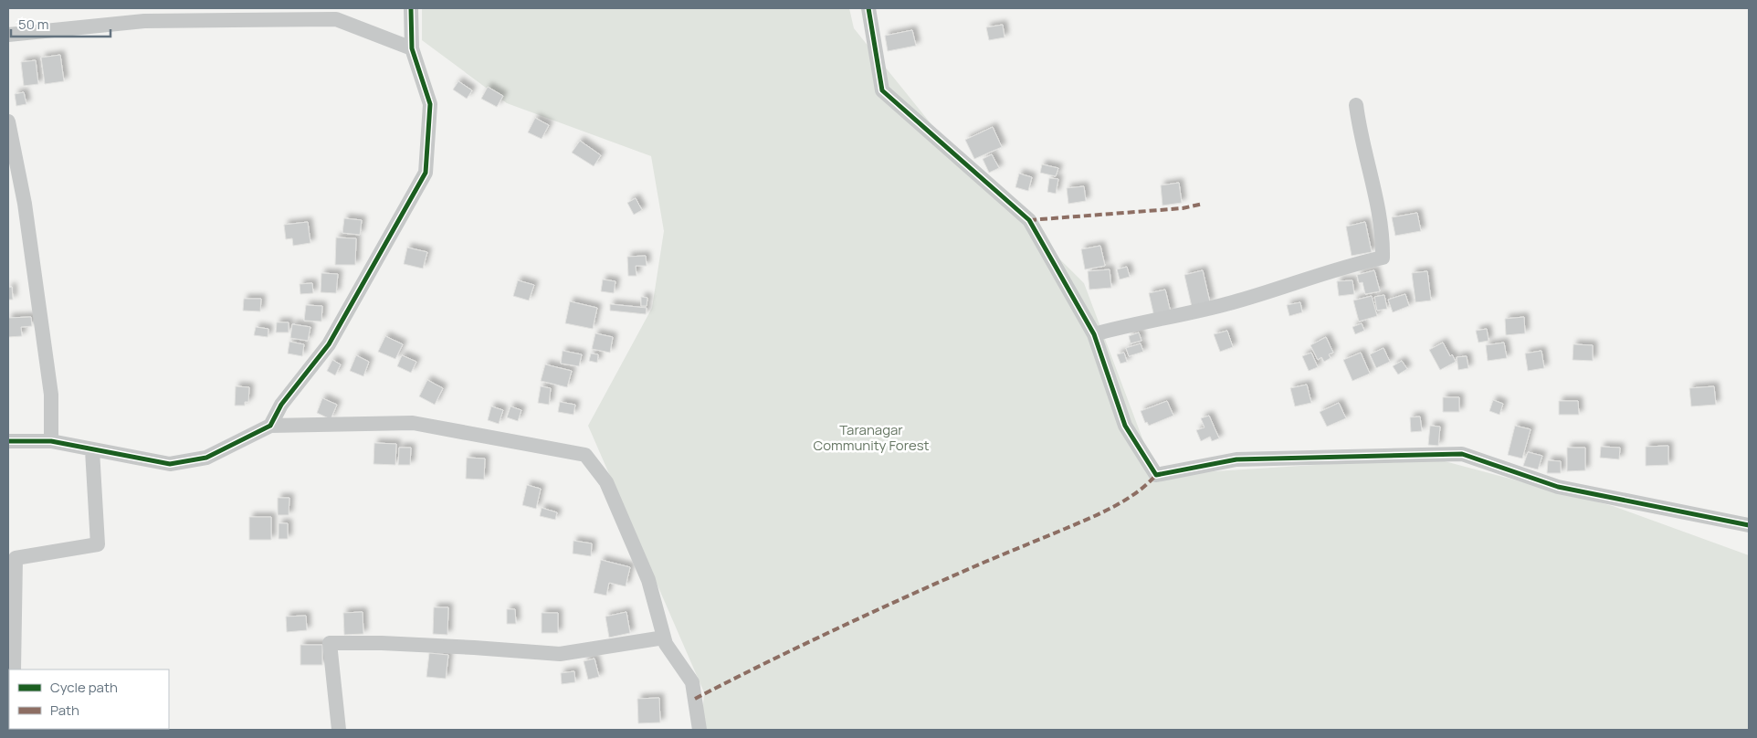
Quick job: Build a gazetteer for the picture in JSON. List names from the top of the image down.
{
  "parks": ["Taranagar Community Forest"],
  "legend": ["Cycle path", "Path"],
  "scale_bar": "50 m"
}
